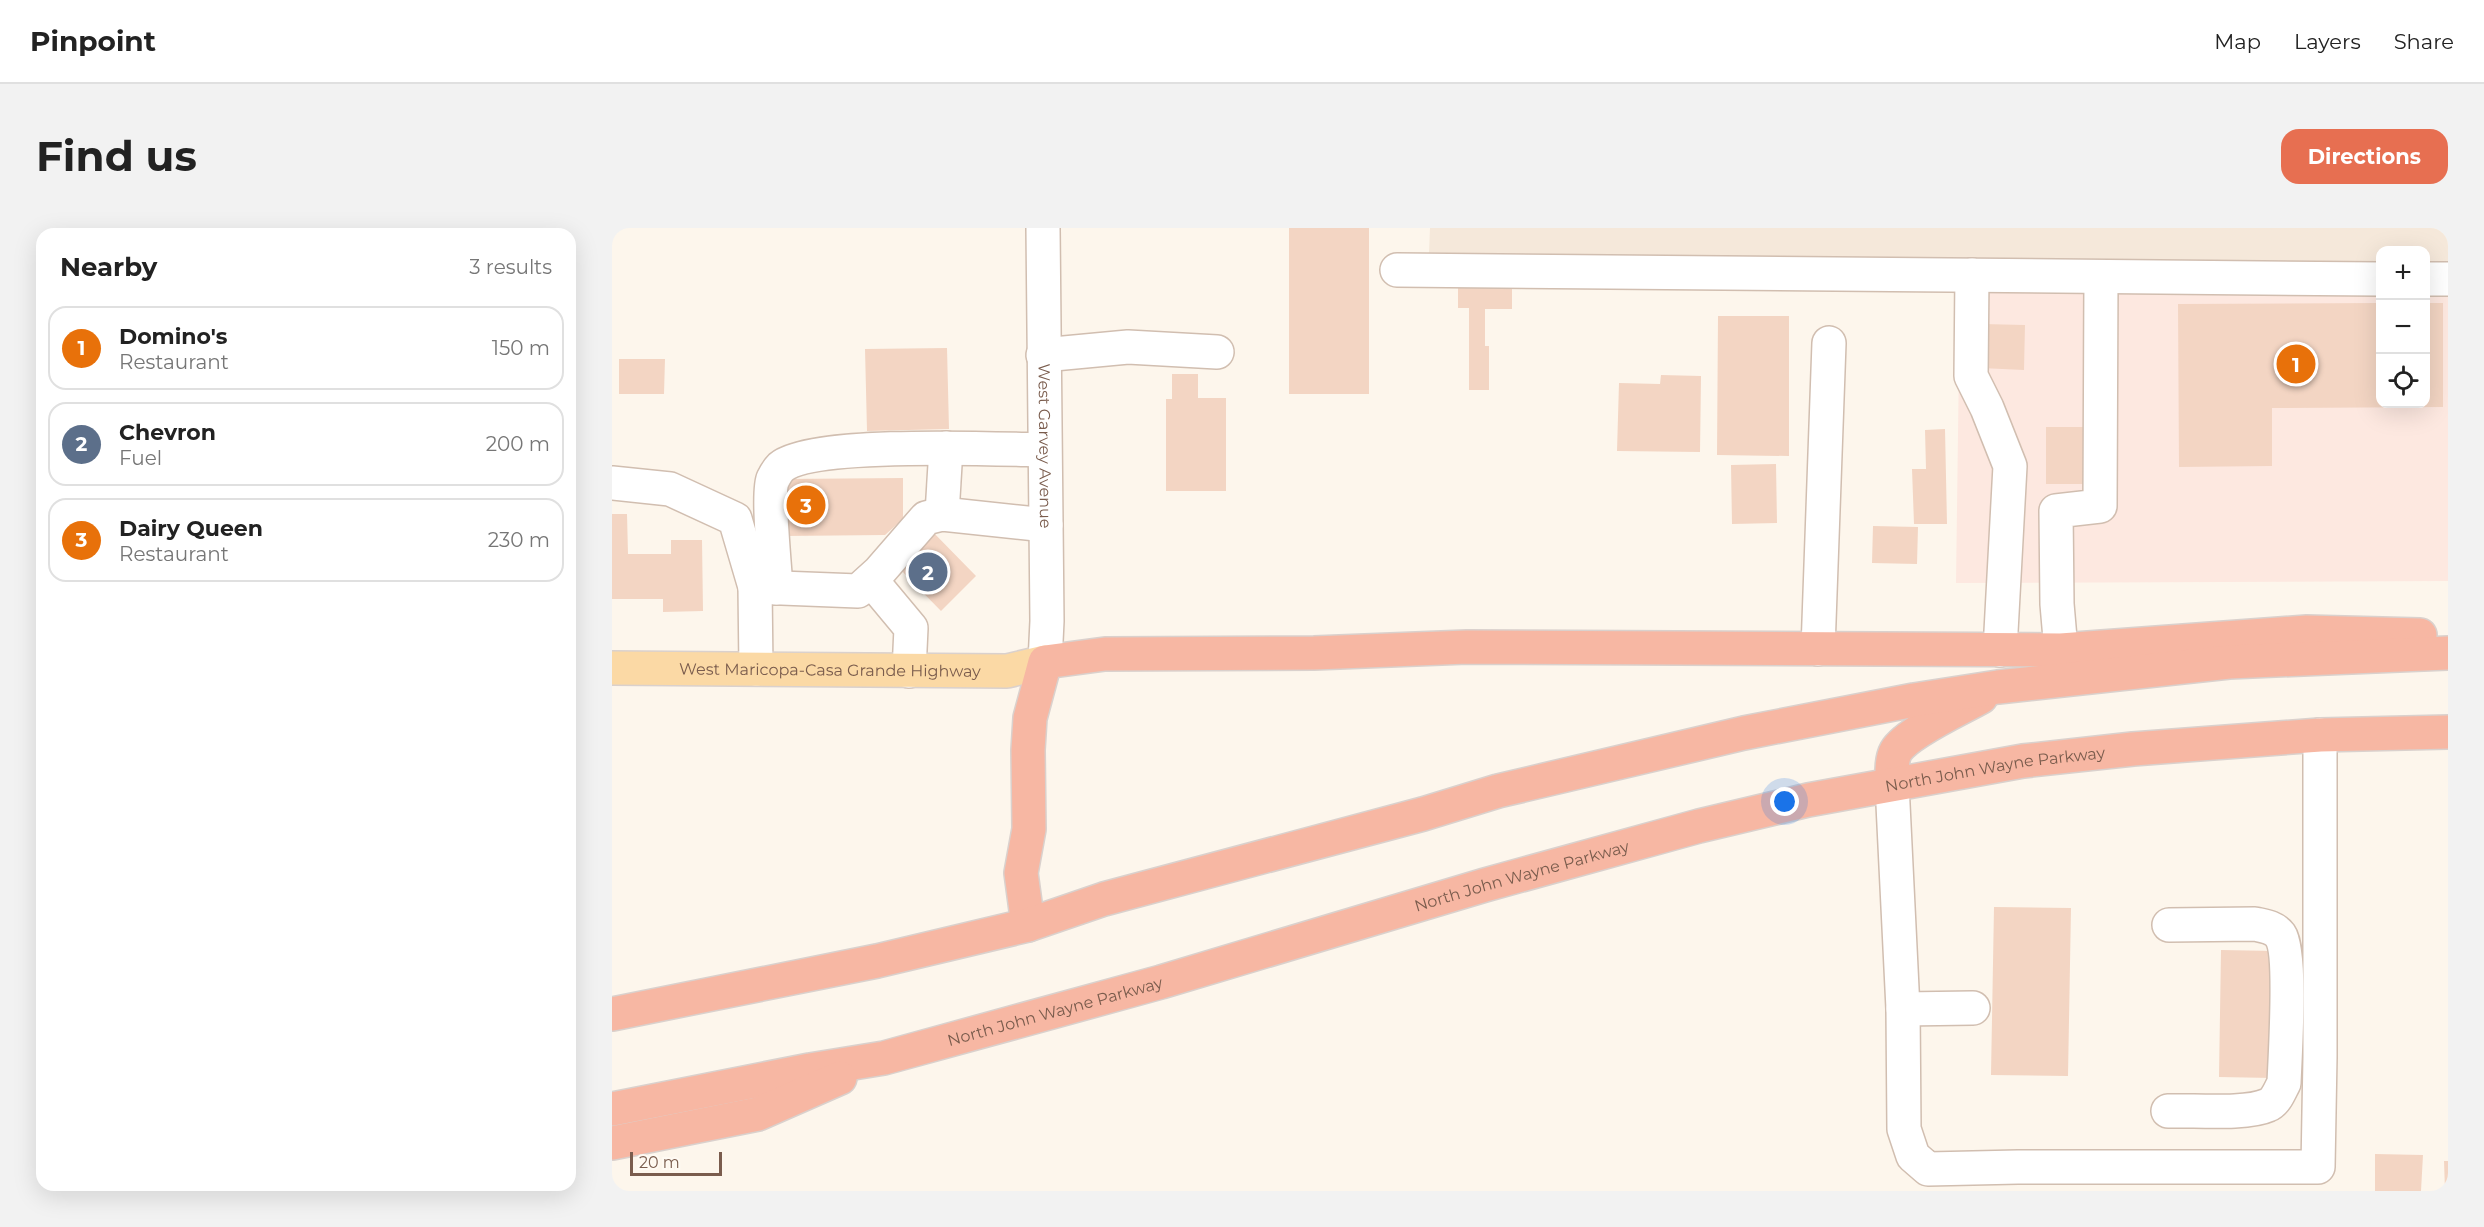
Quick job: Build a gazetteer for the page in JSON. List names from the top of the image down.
{
  "streets": {
    "highway": ["North John Wayne Parkway"],
    "main road": ["West Maricopa-Casa Grande Highway"],
    "street": ["West Garvey Avenue"]
  },
  "crossings": [
    ["West Garvey Avenue", "West Maricopa-Casa Grande Highway"]
  ],
  "scale_bar": "20 m",
  "page": {
    "header": "Pinpoint",
    "nav": ["Map", "Layers", "Share"],
    "buttons": "Directions",
    "title": "Find us",
    "heading": ["Nearby", "3 results"],
    "map_buttons": ["+", "−"],
    "list": [
      {
        "mark": "1",
        "name": "Domino's",
        "note": "Restaurant",
        "value": "150 m"
      },
      {
        "mark": "2",
        "name": "Chevron",
        "note": "Fuel",
        "value": "200 m"
      },
      {
        "mark": "3",
        "name": "Dairy Queen",
        "note": "Restaurant",
        "value": "230 m"
      }
    ],
    "pins": ["1", "3", "2"],
    "scale": "20 m"
  }
}
